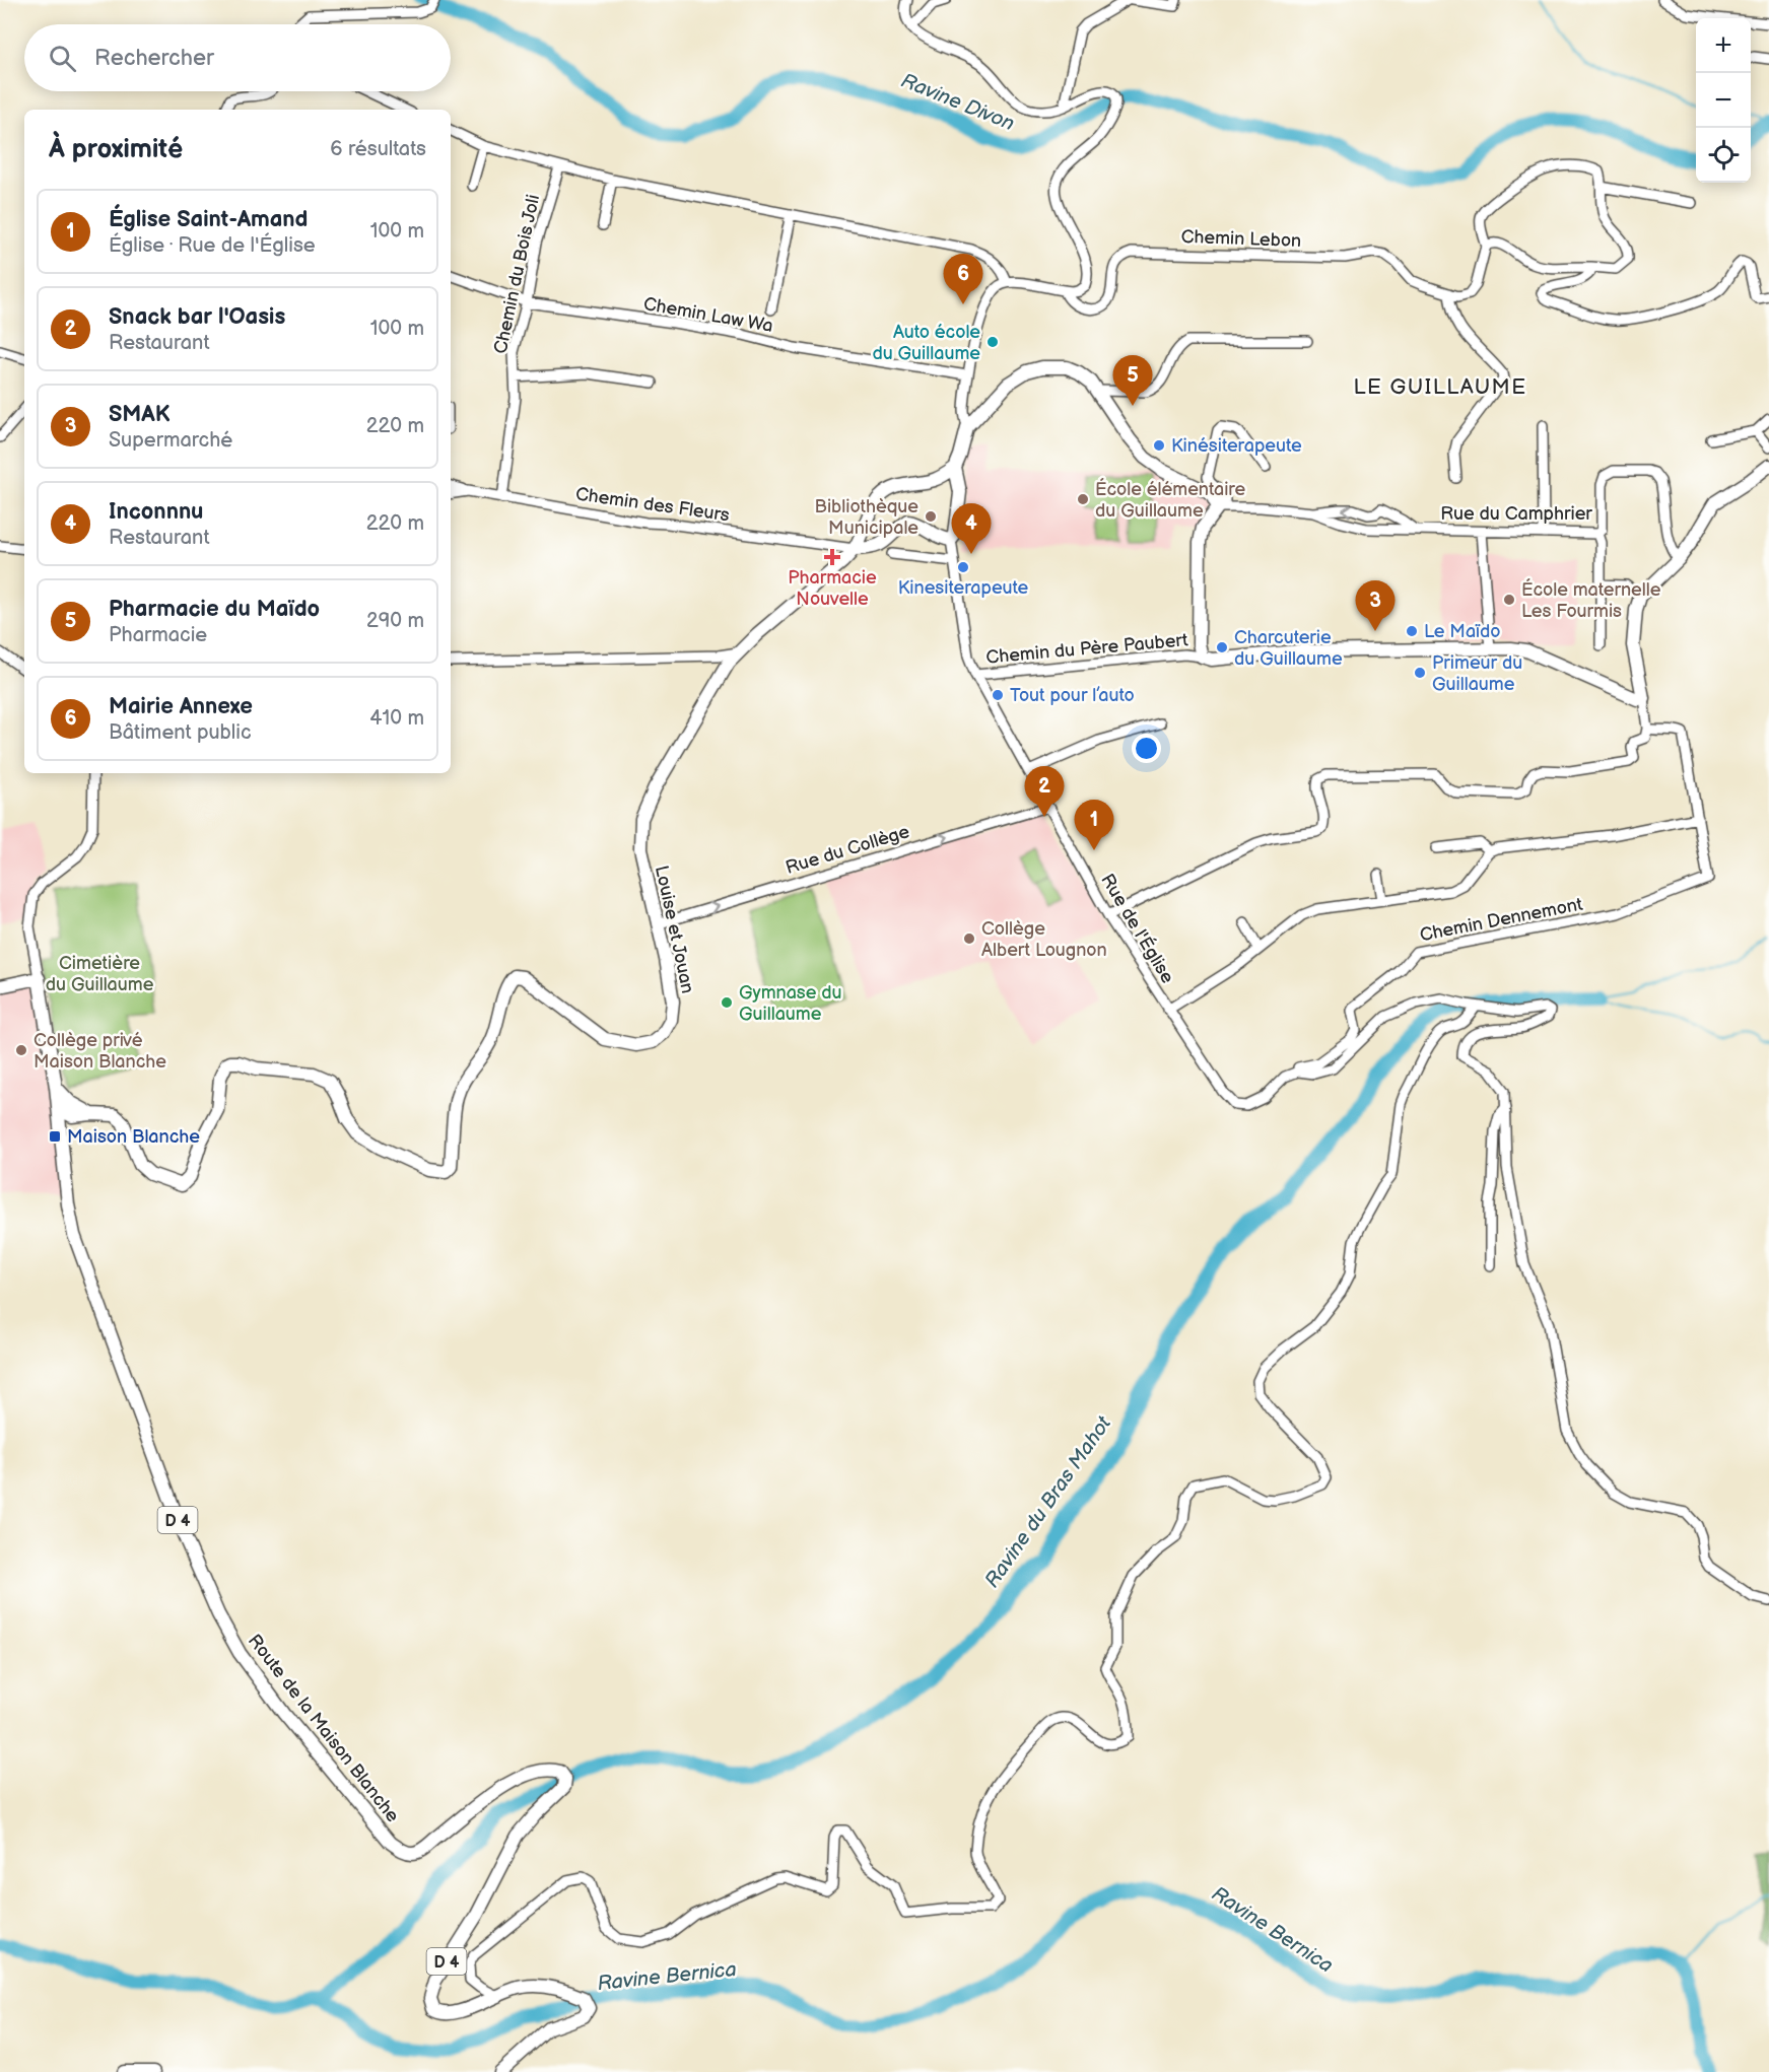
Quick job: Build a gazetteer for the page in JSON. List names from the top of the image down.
{
  "streets": {
    "main road": ["Louise et Jouan", "D 4", "Route de la Maison Blanche"],
    "street": [
      "Chemin Lebon",
      "Chemin du Bois Joli",
      "Chemin Law Wa",
      "Chemin des Fleurs",
      "Rue du Camphrier",
      "Chemin du Père Paubert",
      "Rue du Collège",
      "Chemin Dennemont",
      "Rue de l'Église"
    ]
  },
  "crossings": [
    ["Chemin du Bois Joli", "Chemin Law Wa"],
    ["Chemin du Bois Joli", "Chemin des Fleurs"],
    ["Chemin des Fleurs", "Louise et Jouan"],
    ["Chemin du Père Paubert", "Rue de l'Église"],
    ["Rue du Collège", "Rue de l'Église"],
    ["Rue du Collège", "Louise et Jouan"],
    ["Chemin Dennemont", "Rue de l'Église"],
    ["Louise et Jouan", "Route de la Maison Blanche"]
  ],
  "one_way": ["Rue du Collège"],
  "districts": ["LE GUILLAUME"],
  "water": ["Ravine Divon", "Ravine du Bras Mahot", "Ravine Bernica"],
  "parks": ["Cimetière du Guillaume"],
  "places": {
    "other": [
      "Auto école du Guillaume",
      "Kinésiterapeute",
      "École élémentaire du Guillaume",
      "Bibliothèque Municipale",
      "Kinesiterapeute",
      "École maternelle Les Fourmis",
      "Le Maïdo",
      "Charcuterie du Guillaume",
      "Primeur du Guillaume",
      "Tout pour l’auto",
      "Collège Albert Lougnon",
      "Gymnase du Guillaume",
      "Collège privé Maison Blanche"
    ],
    "health": ["Pharmacie Nouvelle"],
    "transit": ["Maison Blanche"]
  },
  "page": {
    "map_buttons": ["+", "−"],
    "search": "Rechercher",
    "heading": ["À proximité", "6 résultats"],
    "list": [
      {
        "mark": "1",
        "name": "Église Saint-Amand",
        "note": "Église · Rue de l'Église",
        "value": "100 m"
      },
      {
        "mark": "2",
        "name": "Snack bar l'Oasis",
        "note": "Restaurant",
        "value": "100 m"
      },
      {
        "mark": "3",
        "name": "SMAK",
        "note": "Supermarché",
        "value": "220 m"
      },
      {
        "mark": "4",
        "name": "Inconnnu",
        "note": "Restaurant",
        "value": "220 m"
      },
      {
        "mark": "5",
        "name": "Pharmacie du Maïdo",
        "note": "Pharmacie",
        "value": "290 m"
      },
      {
        "mark": "6",
        "name": "Mairie Annexe",
        "note": "Bâtiment public",
        "value": "410 m"
      }
    ],
    "pins": [
      "6",
      "5",
      "4",
      "3",
      "2",
      "1"
    ]
  }
}
